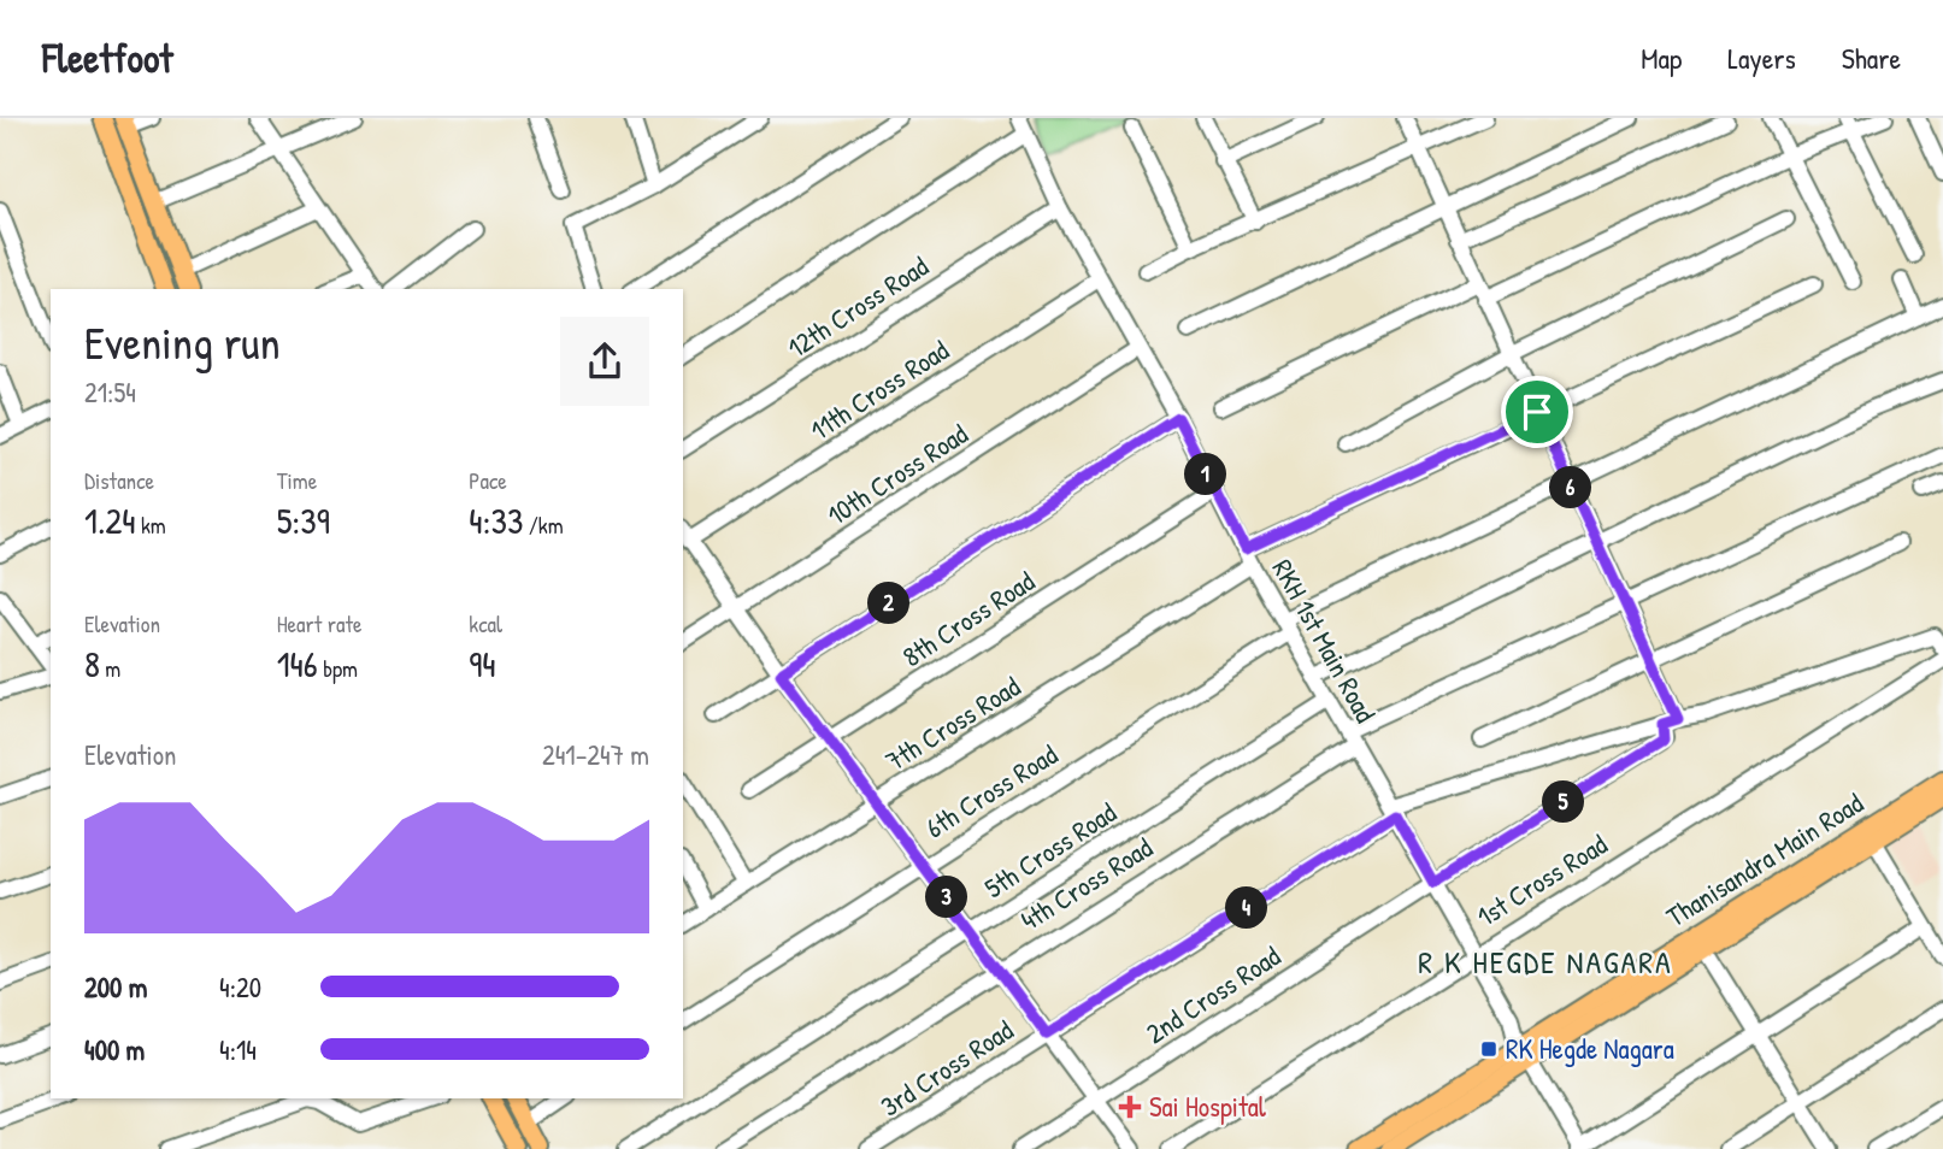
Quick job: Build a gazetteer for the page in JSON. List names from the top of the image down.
{
  "streets": {
    "main road": ["Thanisandra Main Road"],
    "street": [
      "12th Cross Road",
      "11th Cross Road",
      "10th Cross Road",
      "8th Cross Road",
      "RKH 1st Main Road",
      "7th Cross Road",
      "6th Cross Road",
      "5th Cross Road",
      "1st Cross Road",
      "4th Cross Road",
      "2nd Cross Road",
      "3rd Cross Road"
    ]
  },
  "crossings": [
    ["12th Cross Road", "RKH 1st Main Road"],
    ["11th Cross Road", "RKH 1st Main Road"],
    ["10th Cross Road", "RKH 1st Main Road"],
    ["8th Cross Road", "RKH 1st Main Road"],
    ["RKH 1st Main Road", "7th Cross Road"],
    ["RKH 1st Main Road", "6th Cross Road"],
    ["RKH 1st Main Road", "5th Cross Road"],
    ["RKH 1st Main Road", "Thanisandra Main Road"],
    ["RKH 1st Main Road", "1st Cross Road"],
    ["RKH 1st Main Road", "4th Cross Road"],
    ["RKH 1st Main Road", "2nd Cross Road"],
    ["RKH 1st Main Road", "3rd Cross Road"],
    ["2nd Cross Road", "3rd Cross Road"]
  ],
  "districts": ["R K HEGDE NAGARA"],
  "places": {
    "transit": ["RK Hegde Nagara"],
    "health": ["Sai Hospital"]
  },
  "page": {
    "header": "Fleetfoot",
    "nav": ["Map", "Layers", "Share"],
    "heading": ["Evening run", "21:54"],
    "stats": [
      ["Distance", "1.24 km"],
      ["Time", "5:39"],
      ["Pace", "4:33 /km"],
      ["Elevation", "8 m"],
      ["Heart rate", "146 bpm"],
      ["kcal", "94"]
    ],
    "pins": [
      "1",
      "6",
      "2",
      "5",
      "3",
      "4"
    ],
    "chart": ["Elevation", "241–247 m"],
    "list": [
      {
        "name": "200 m",
        "note": "4:20"
      },
      {
        "name": "400 m",
        "note": "4:14"
      }
    ]
  }
}
